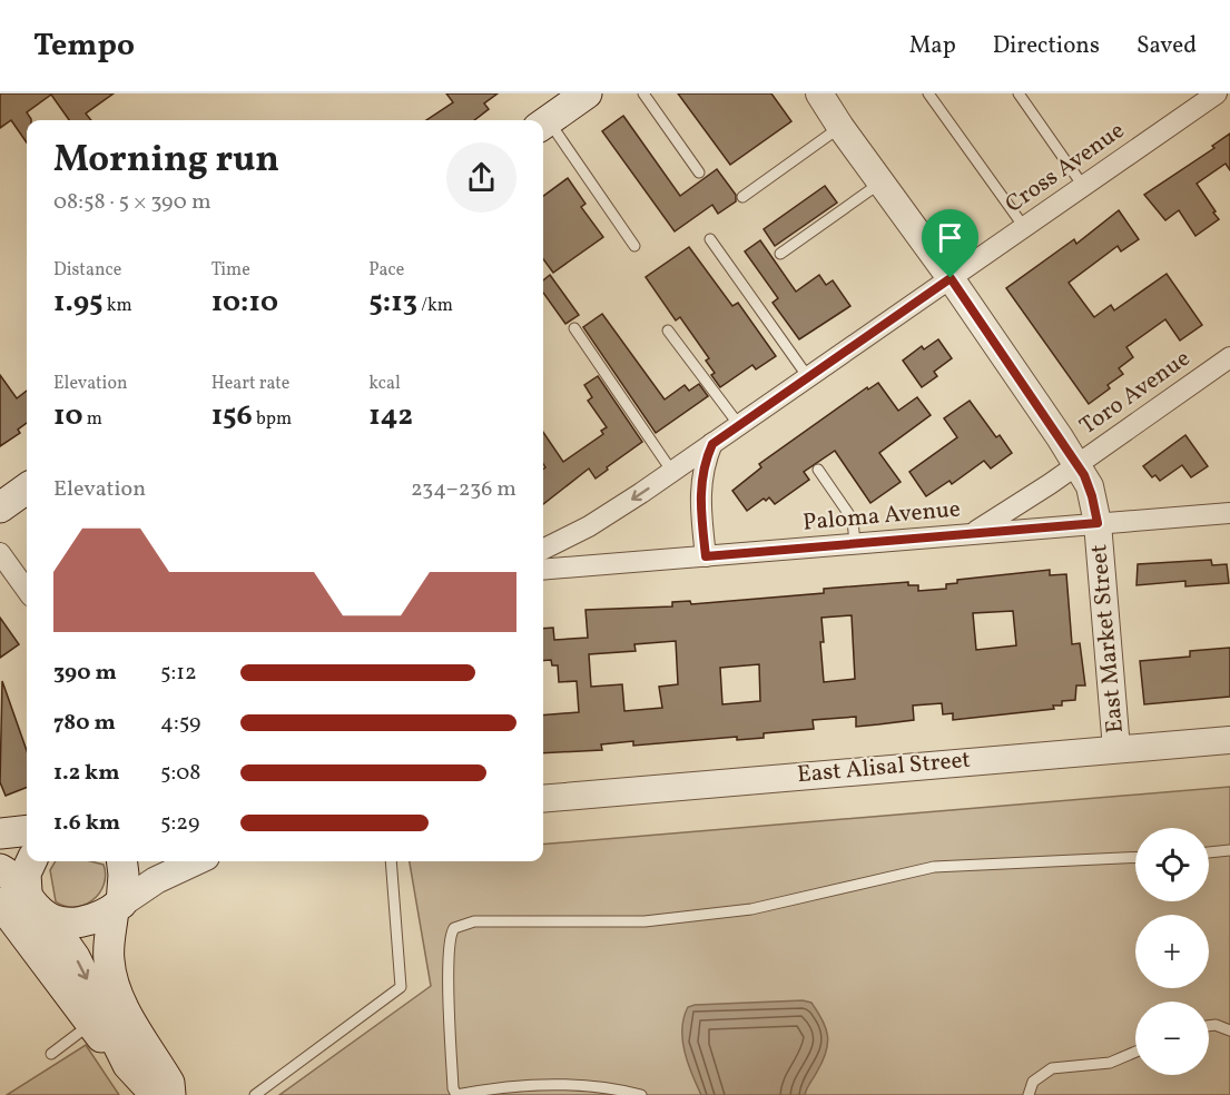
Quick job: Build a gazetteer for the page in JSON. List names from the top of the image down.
{
  "streets": {
    "street": [
      "Cross Avenue",
      "Toro Avenue",
      "Paloma Avenue",
      "East Market Street",
      "East Alisal Street"
    ]
  },
  "crossings": [
    ["Cross Avenue", "East Market Street"],
    ["Toro Avenue", "Paloma Avenue"],
    ["Toro Avenue", "East Market Street"],
    ["Paloma Avenue", "East Market Street"],
    ["East Market Street", "East Alisal Street"]
  ],
  "page": {
    "header": "Tempo",
    "nav": ["Map", "Directions", "Saved"],
    "heading": ["Morning run", "08:58 · 5 × 390 m"],
    "stats": [
      ["Distance", "1.95 km"],
      ["Time", "10:10"],
      ["Pace", "5:13 /km"],
      ["Elevation", "10 m"],
      ["Heart rate", "156 bpm"],
      ["kcal", "142"]
    ],
    "chart": ["Elevation", "234–236 m"],
    "list": [
      {
        "name": "390 m",
        "note": "5:12"
      },
      {
        "name": "780 m",
        "note": "4:59"
      },
      {
        "name": "1.2 km",
        "note": "5:08"
      },
      {
        "name": "1.6 km",
        "note": "5:29"
      }
    ],
    "map_buttons": ["+", "−"]
  }
}
